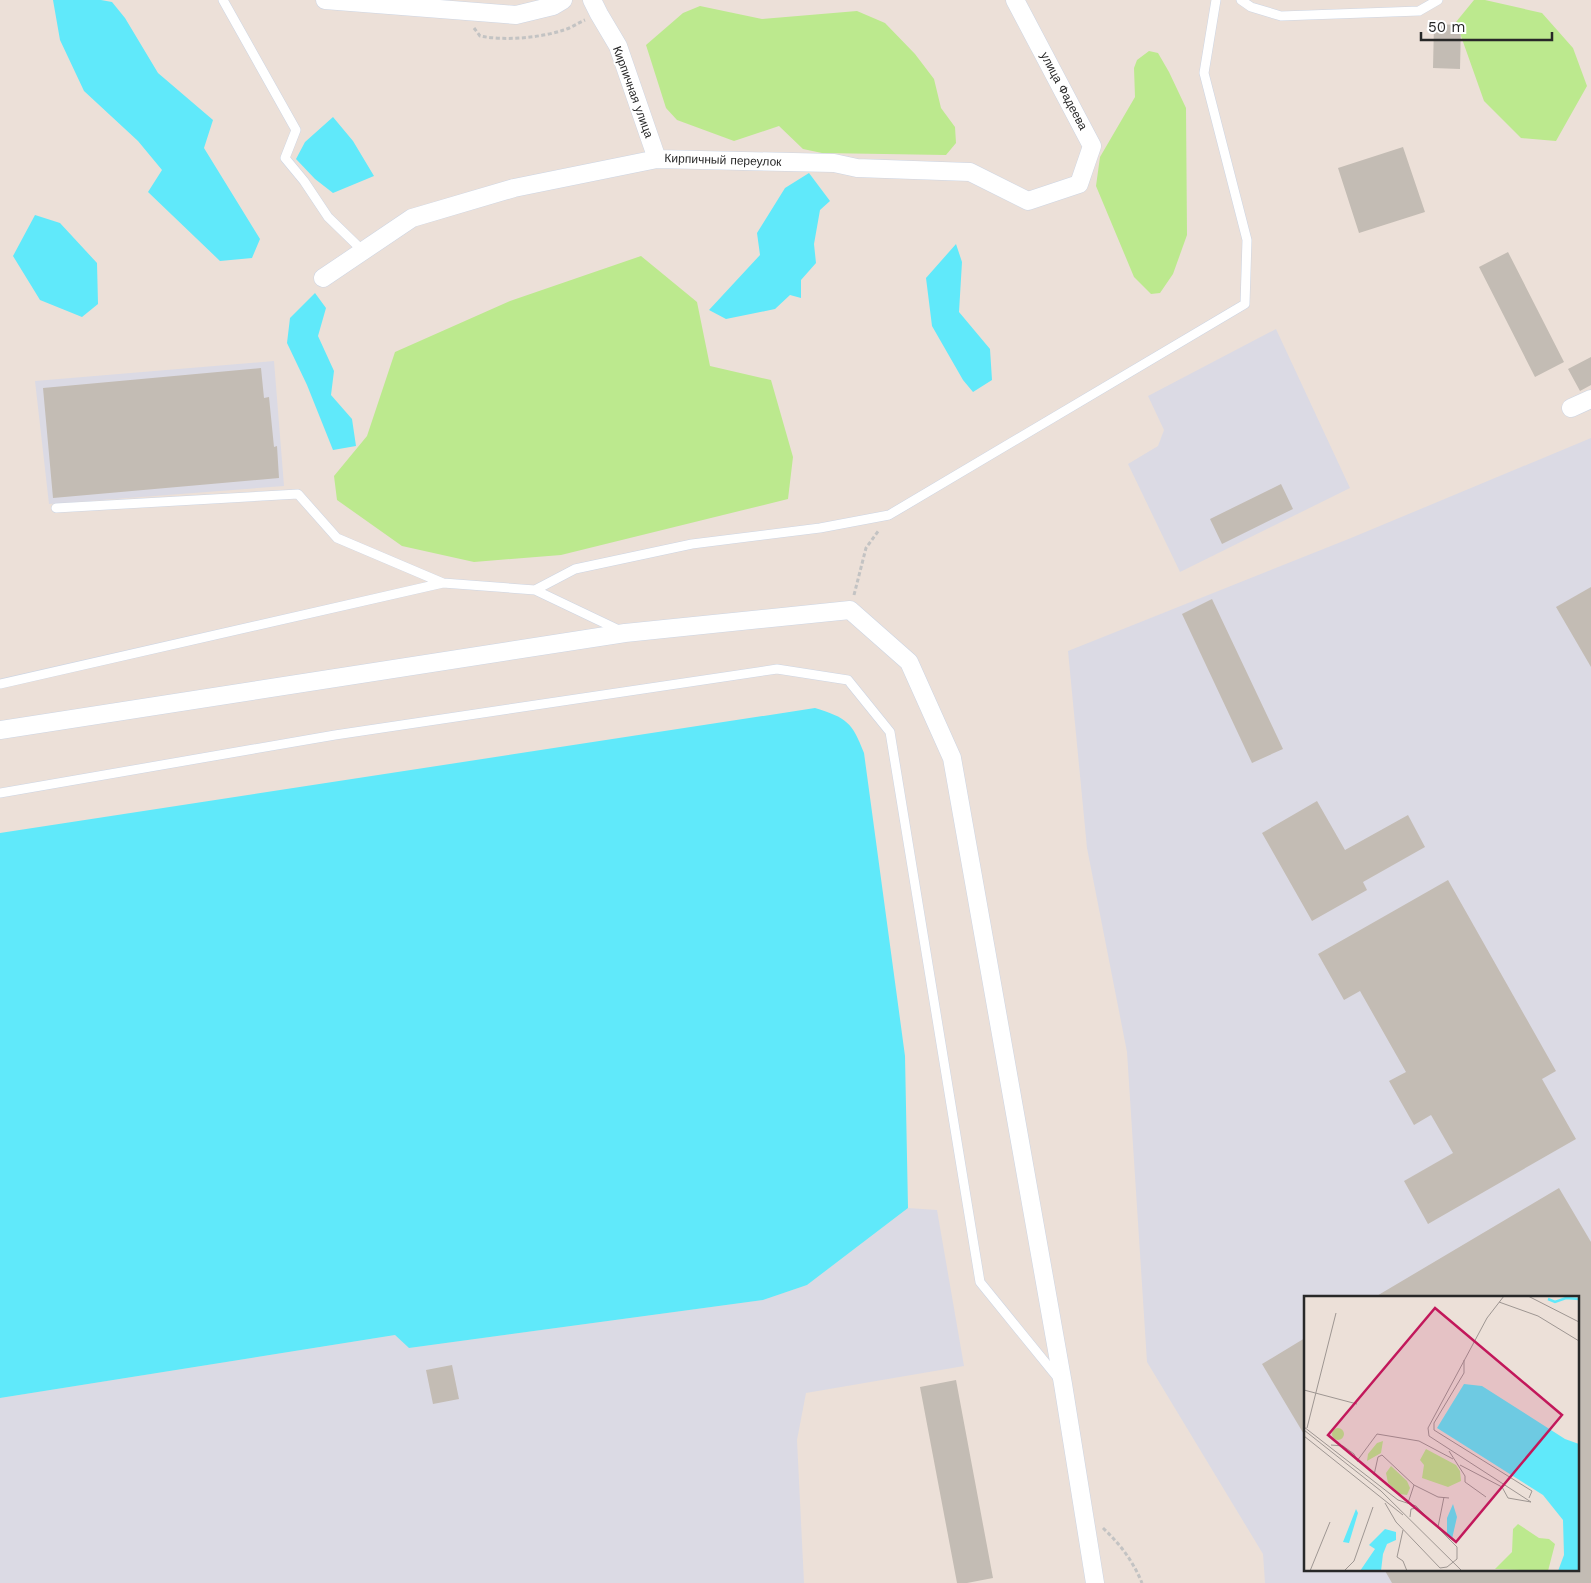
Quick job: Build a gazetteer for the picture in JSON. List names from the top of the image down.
{
  "streets": {
    "street": ["улица Фадеева", "Кирпичная улица", "Кирпичный переулок"]
  },
  "crossings": [
    ["улица Фадеева", "Кирпичный переулок"],
    ["Кирпичная улица", "Кирпичный переулок"]
  ],
  "scale_bar": "50 m"
}
